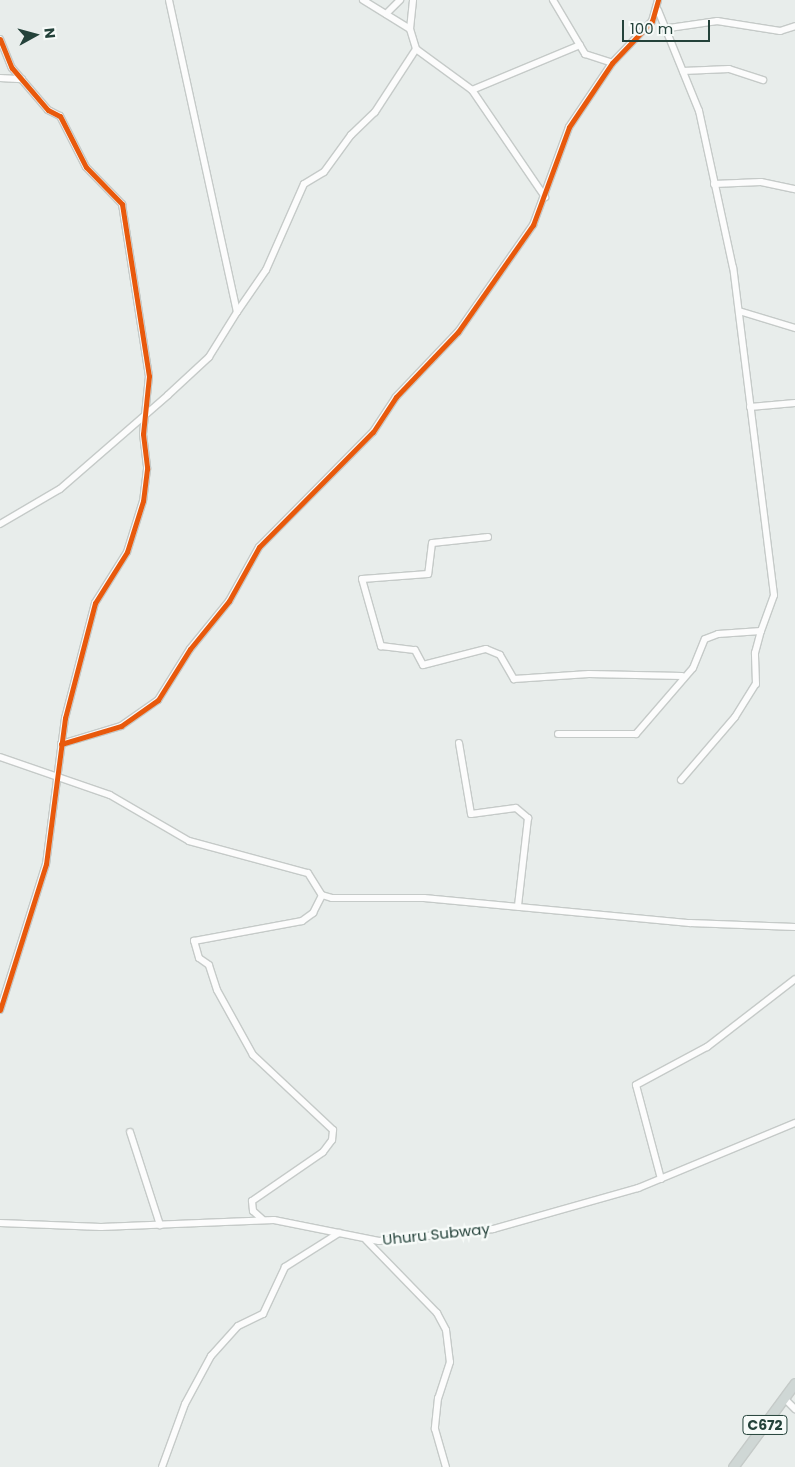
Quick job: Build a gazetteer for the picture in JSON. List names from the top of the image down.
{
  "streets": {
    "main road": ["C672"],
    "street": ["Uhuru Subway"]
  },
  "scale_bar": "100 m",
  "north": "right"
}
